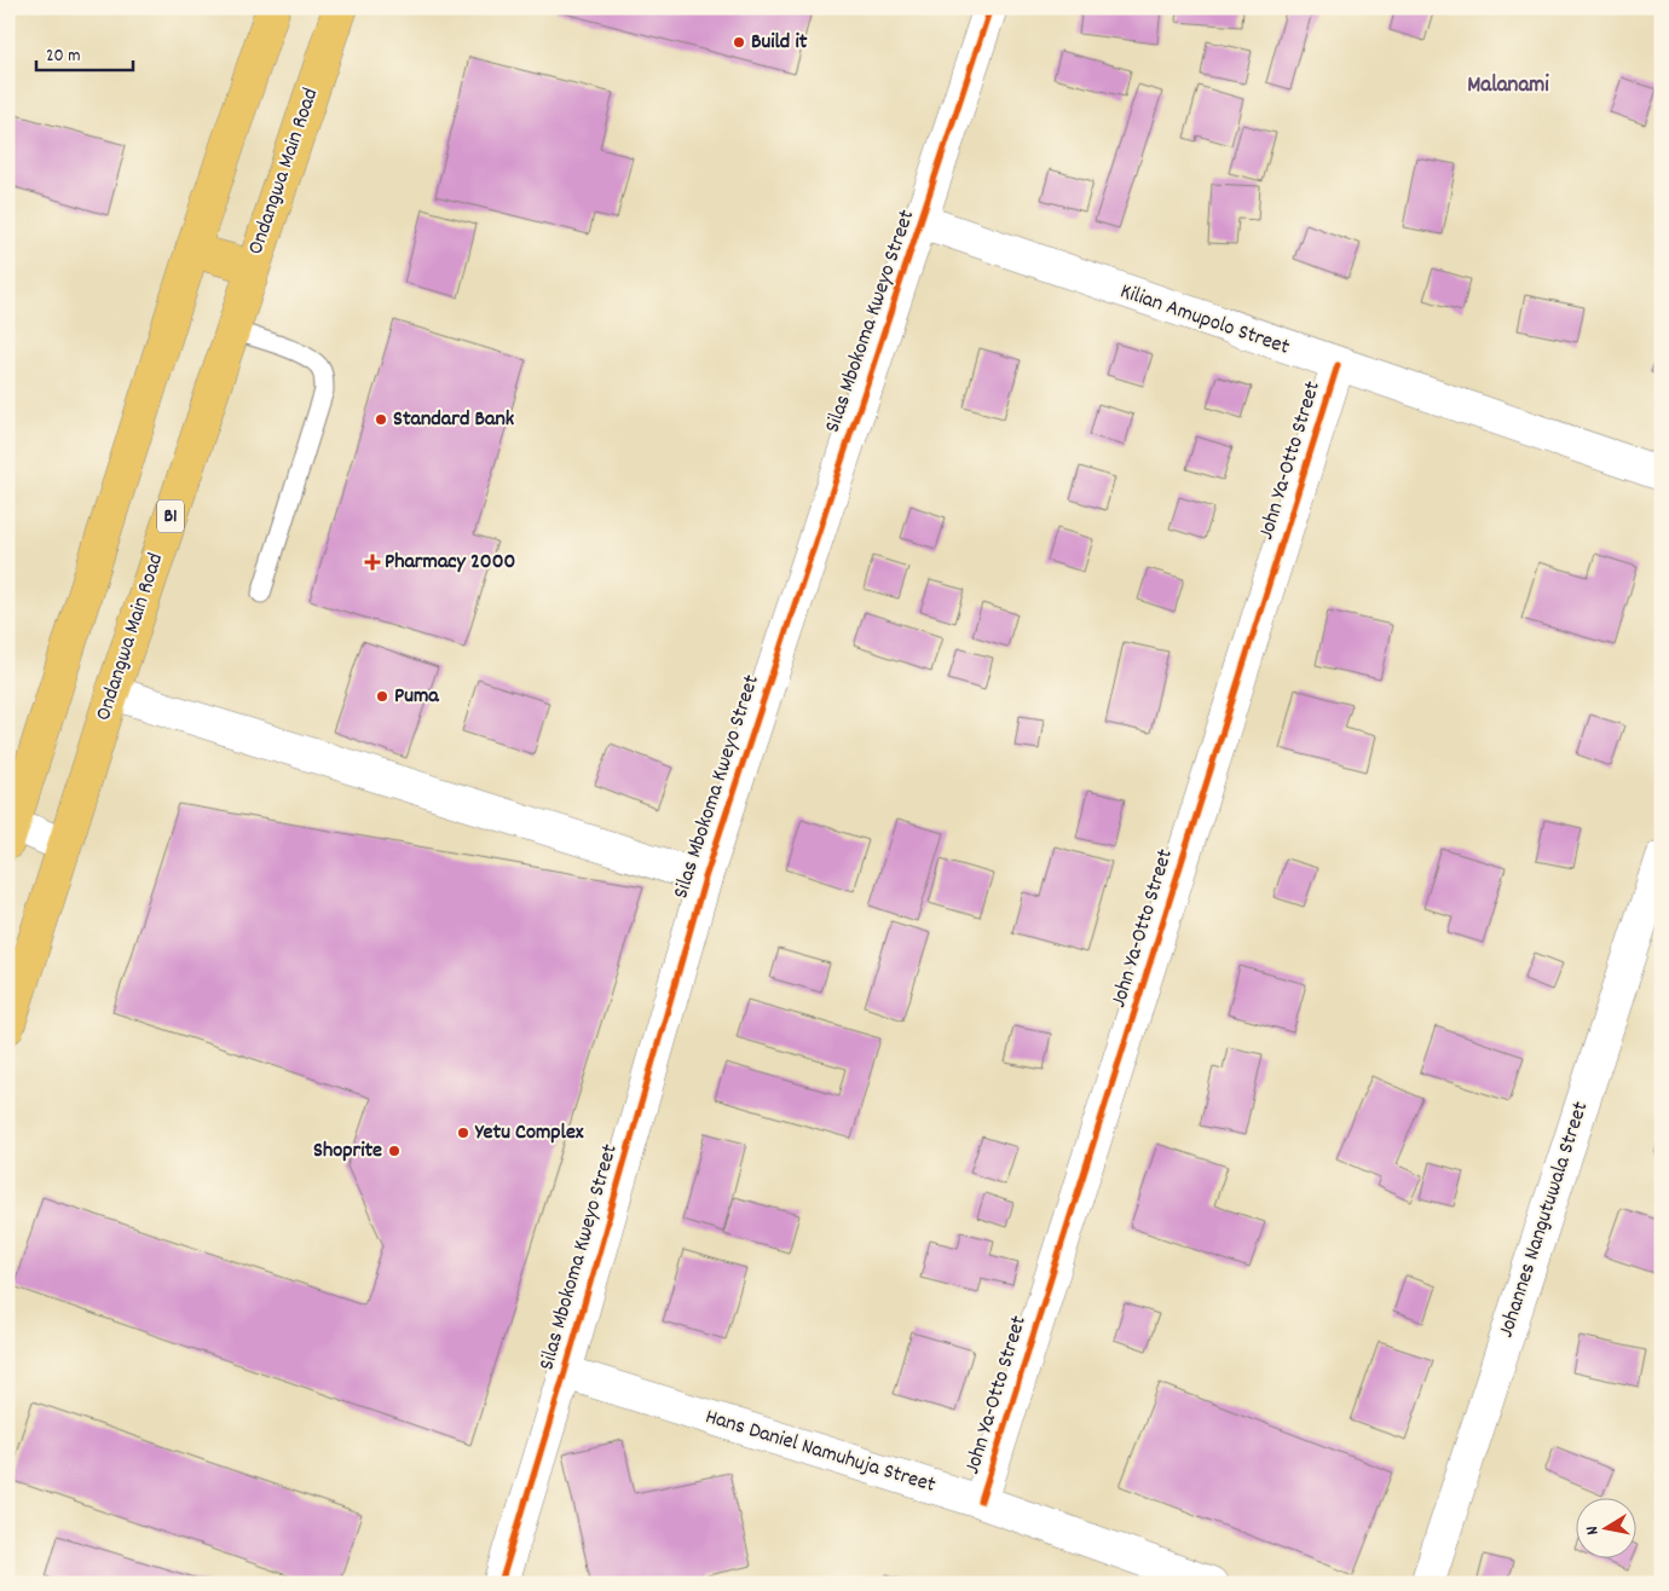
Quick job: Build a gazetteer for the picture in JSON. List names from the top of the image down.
{
  "streets": {
    "main road": ["Ondangwa Main Road", "B1"],
    "street": [
      "Kilian Amupolo Street",
      "Silas Mbokoma Kweyo Street",
      "John Ya-Otto Street",
      "Johannes Nangutuwala Street",
      "Hans Daniel Namuhuja Street"
    ]
  },
  "crossings": [
    ["Kilian Amupolo Street", "Silas Mbokoma Kweyo Street"],
    ["Kilian Amupolo Street", "John Ya-Otto Street"],
    ["Silas Mbokoma Kweyo Street", "Hans Daniel Namuhuja Street"],
    ["John Ya-Otto Street", "Hans Daniel Namuhuja Street"]
  ],
  "districts": ["Malanami"],
  "places": {
    "other": [
      "Build it",
      "Standard Bank",
      "Puma",
      "Yetu Complex",
      "Shoprite"
    ],
    "health": ["Pharmacy 2000"]
  },
  "scale_bar": "20 m",
  "north": "left"
}
